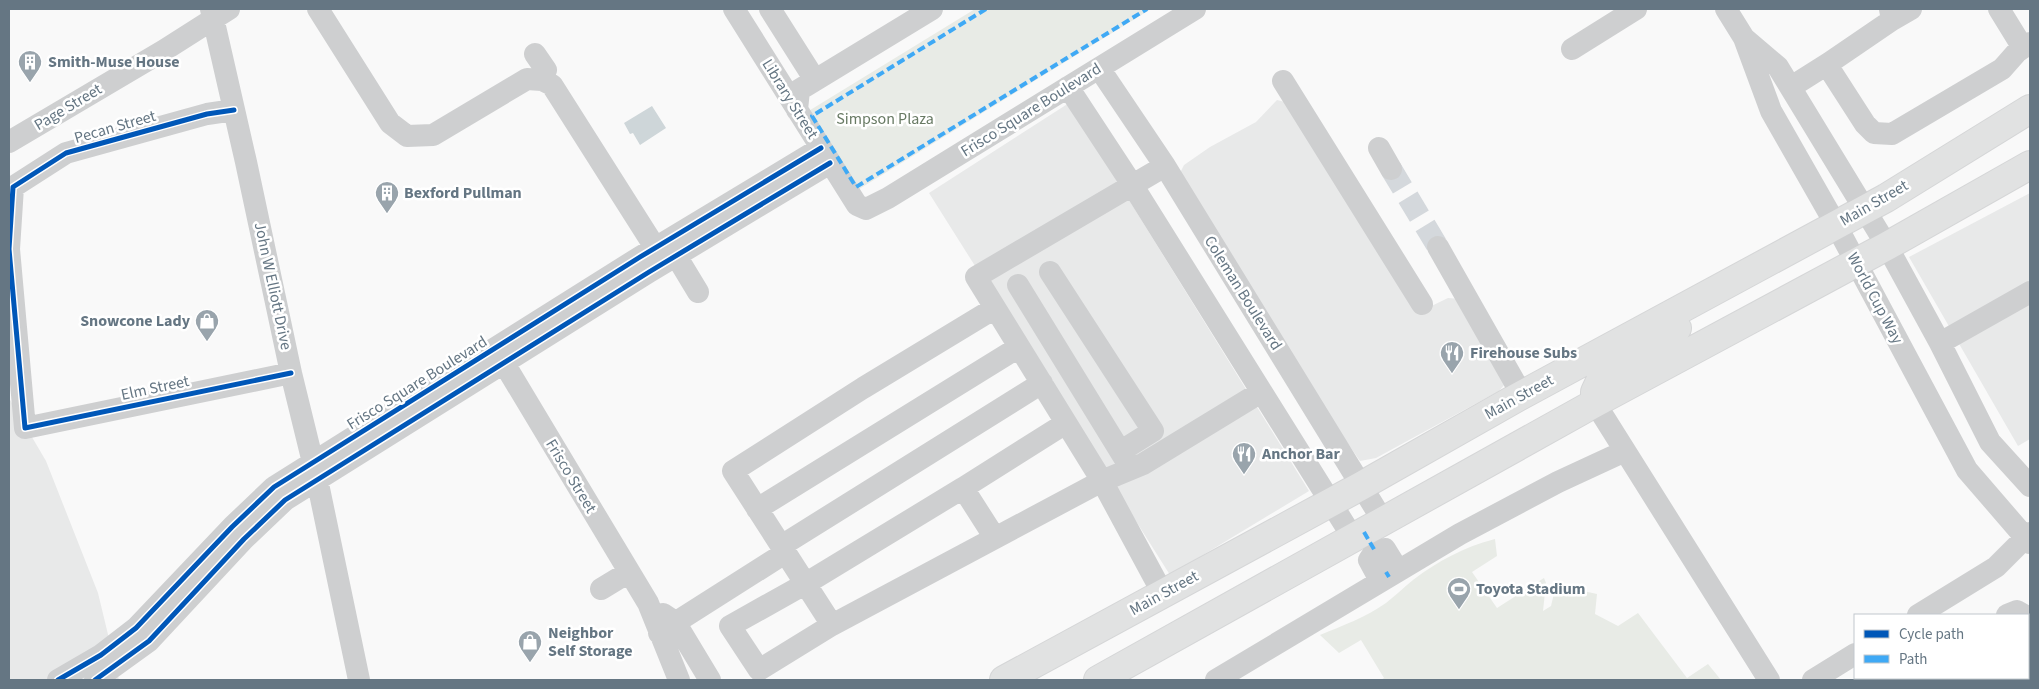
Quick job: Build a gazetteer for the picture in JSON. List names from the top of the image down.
{
  "streets": {
    "main road": ["Main Street"],
    "street": [
      "Library Street",
      "Page Street",
      "Frisco Square Boulevard",
      "Pecan Street",
      "John W Elliott Drive",
      "Coleman Boulevard",
      "World Cup Way",
      "Elm Street",
      "Frisco Street"
    ]
  },
  "crossings": [
    ["Library Street", "Frisco Square Boulevard"],
    ["Page Street", "John W Elliott Drive"],
    ["Frisco Square Boulevard", "John W Elliott Drive"],
    ["Frisco Square Boulevard", "Coleman Boulevard"],
    ["Frisco Square Boulevard", "Frisco Street"],
    ["Pecan Street", "John W Elliott Drive"],
    ["Pecan Street", "Elm Street"],
    ["Main Street", "Coleman Boulevard"],
    ["Main Street", "World Cup Way"],
    ["John W Elliott Drive", "Elm Street"]
  ],
  "parks": ["Simpson Plaza"],
  "places": {
    "building": ["Smith-Muse House", "Bexford Pullman"],
    "shop": ["Snowcone Lady", "Neighbor Self Storage"],
    "restaurant": ["Firehouse Subs", "Anchor Bar"],
    "sports": ["Toyota Stadium"]
  },
  "legend": ["Cycle path", "Path"]
}
